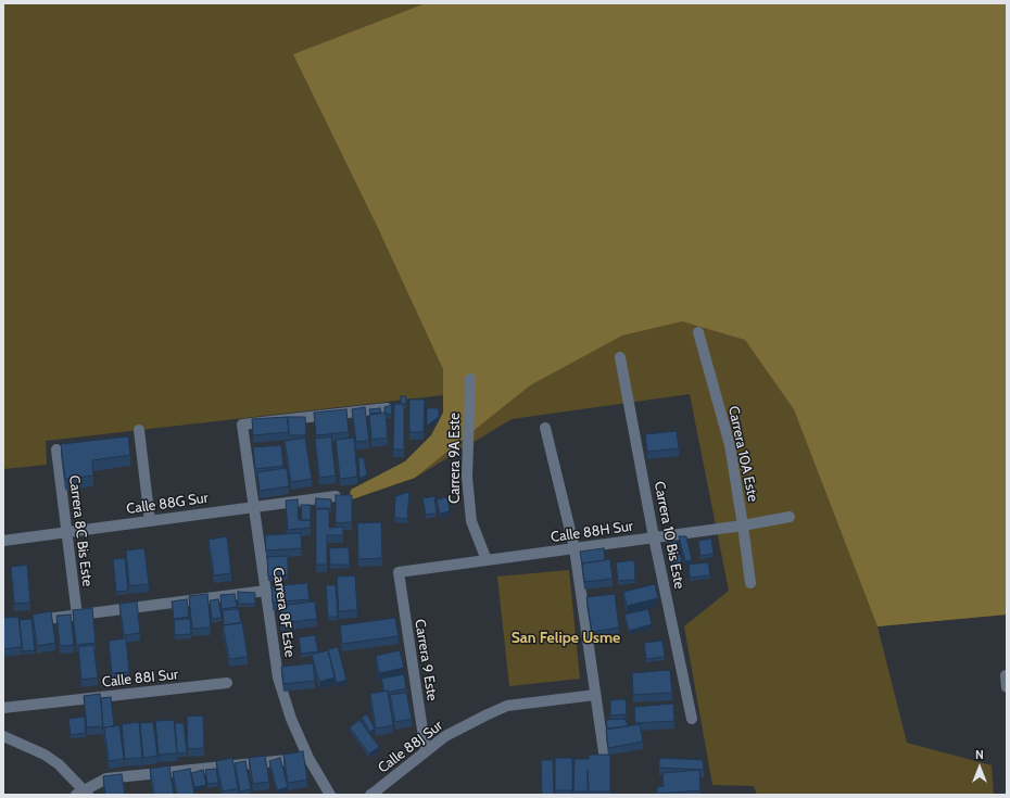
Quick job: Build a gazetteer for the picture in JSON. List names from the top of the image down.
{
  "streets": {
    "street": [
      "Carrera 10A Este",
      "Carrera 9A Este",
      "Calle 88G Sur",
      "Carrera 8C Bis Este",
      "Calle 88H Sur",
      "Carrera 10 Bis Este",
      "Carrera 8F Este",
      "Carrera 9 Este",
      "Calle 88I Sur",
      "Calle 88J Sur"
    ]
  },
  "crossings": [
    ["Carrera 10A Este", "Calle 88H Sur"],
    ["Carrera 9A Este", "Calle 88H Sur"],
    ["Calle 88G Sur", "Carrera 8C Bis Este"],
    ["Calle 88G Sur", "Carrera 8F Este"],
    ["Calle 88H Sur", "Carrera 10 Bis Este"],
    ["Calle 88H Sur", "Carrera 9 Este"],
    ["Carrera 9 Este", "Calle 88J Sur"]
  ],
  "districts": ["San Felipe Usme"],
  "north": "top"
}
